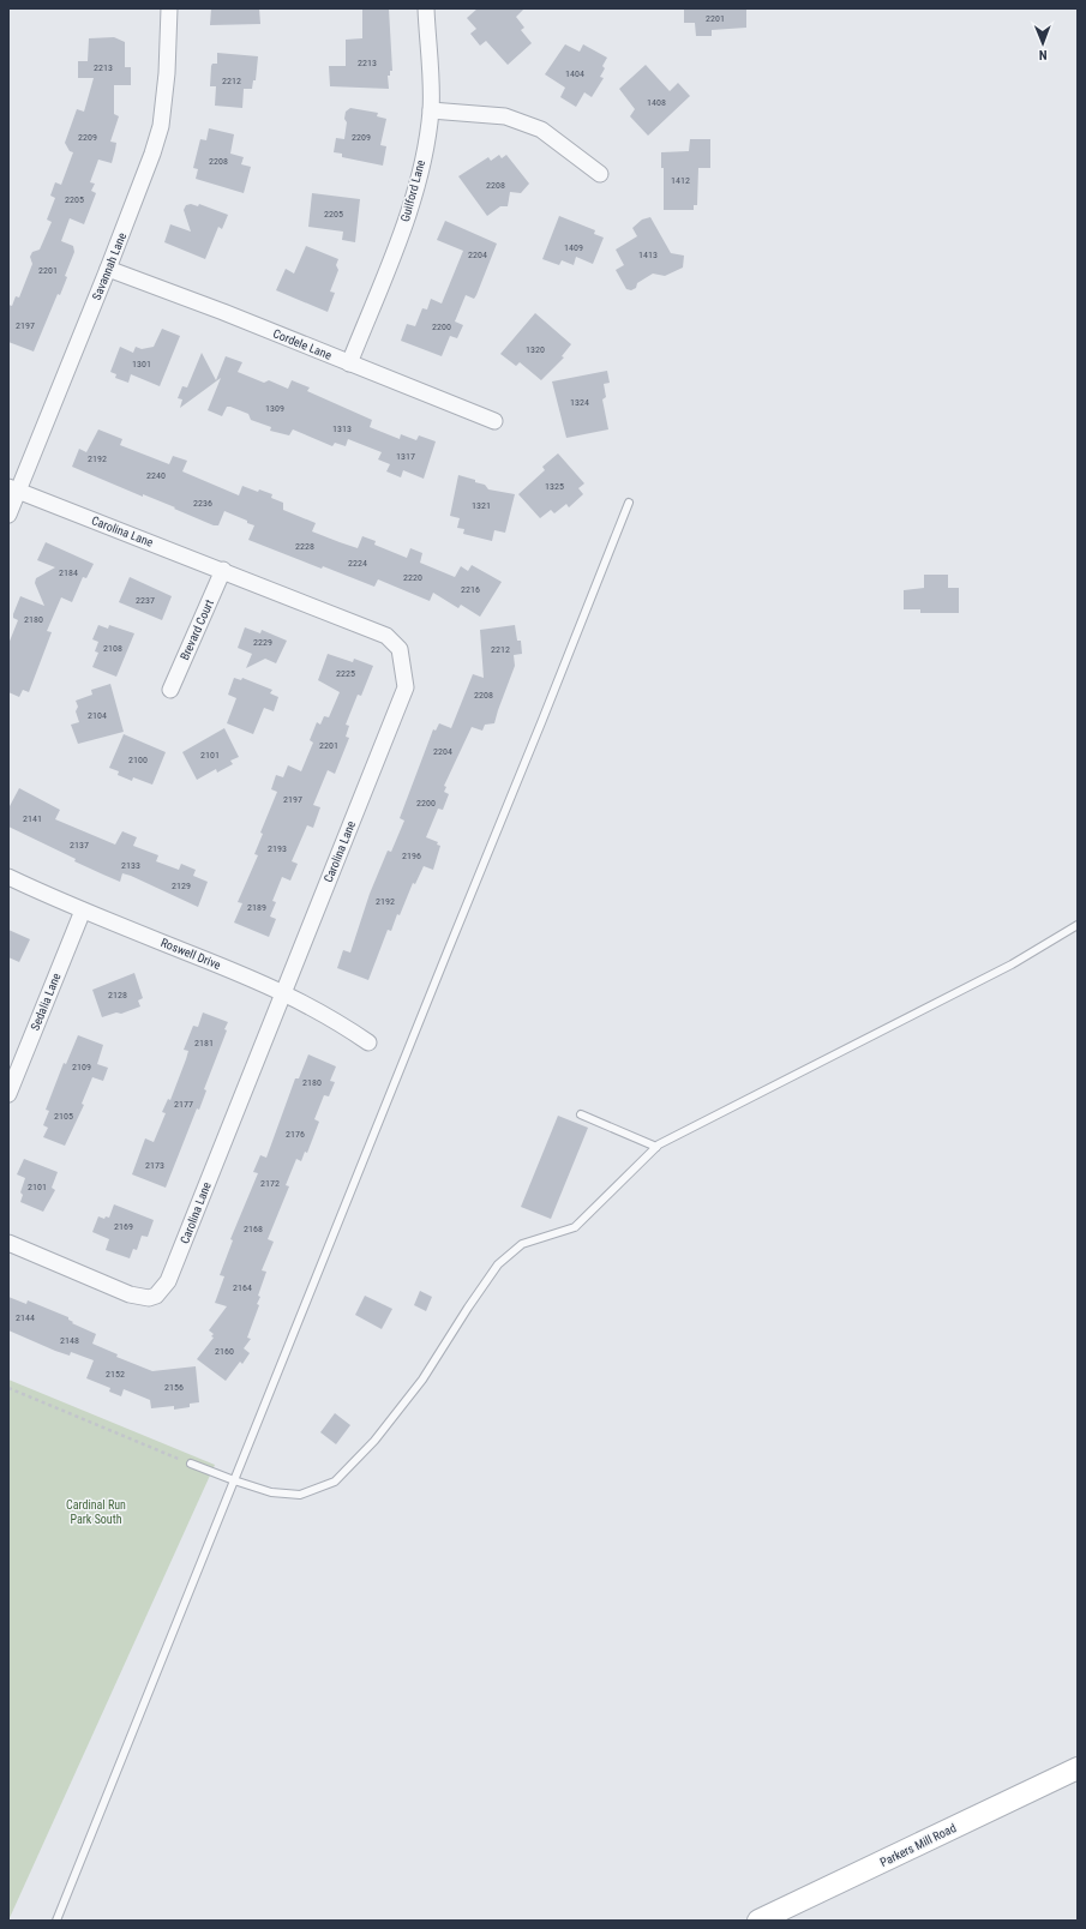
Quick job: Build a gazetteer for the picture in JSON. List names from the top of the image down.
{
  "streets": {
    "main road": ["Parkers Mill Road"],
    "street": [
      "Guilford Lane",
      "Savannah Lane",
      "Cordele Lane",
      "Carolina Lane",
      "Brevard Court",
      "Roswell Drive",
      "Sedalia Lane"
    ]
  },
  "crossings": [
    ["Guilford Lane", "Cordele Lane"],
    ["Savannah Lane", "Cordele Lane"],
    ["Savannah Lane", "Carolina Lane"],
    ["Carolina Lane", "Brevard Court"],
    ["Carolina Lane", "Roswell Drive"],
    ["Roswell Drive", "Sedalia Lane"]
  ],
  "parks": ["Cardinal Run Park South"],
  "house_numbers": [
    "2201",
    "2213",
    "2213",
    "1404",
    "2212",
    "1408",
    "2209",
    "2209",
    "2208",
    "1412",
    "2208",
    "2205",
    "2205",
    "1409",
    "2204",
    "1413",
    "2201",
    "2197",
    "2200",
    "1320",
    "1301",
    "1324",
    "1309",
    "1313",
    "1317",
    "2192",
    "2240",
    "1325",
    "2236",
    "1321",
    "2228",
    "2224",
    "2184",
    "2220",
    "2216",
    "2237",
    "2180",
    "2229",
    "2108",
    "2212",
    "2225",
    "2208",
    "2104",
    "2201",
    "2204",
    "2101",
    "2100",
    "2197",
    "2200",
    "2141",
    "2137",
    "2193",
    "2196",
    "2133",
    "2129",
    "2192",
    "2189",
    "2128",
    "2181",
    "2109",
    "2180",
    "2177",
    "2105",
    "2176",
    "2173",
    "2172",
    "2101",
    "2169",
    "2168",
    "2164",
    "2144",
    "2148",
    "2160",
    "2152",
    "2156"
  ],
  "north": "bottom"
}
